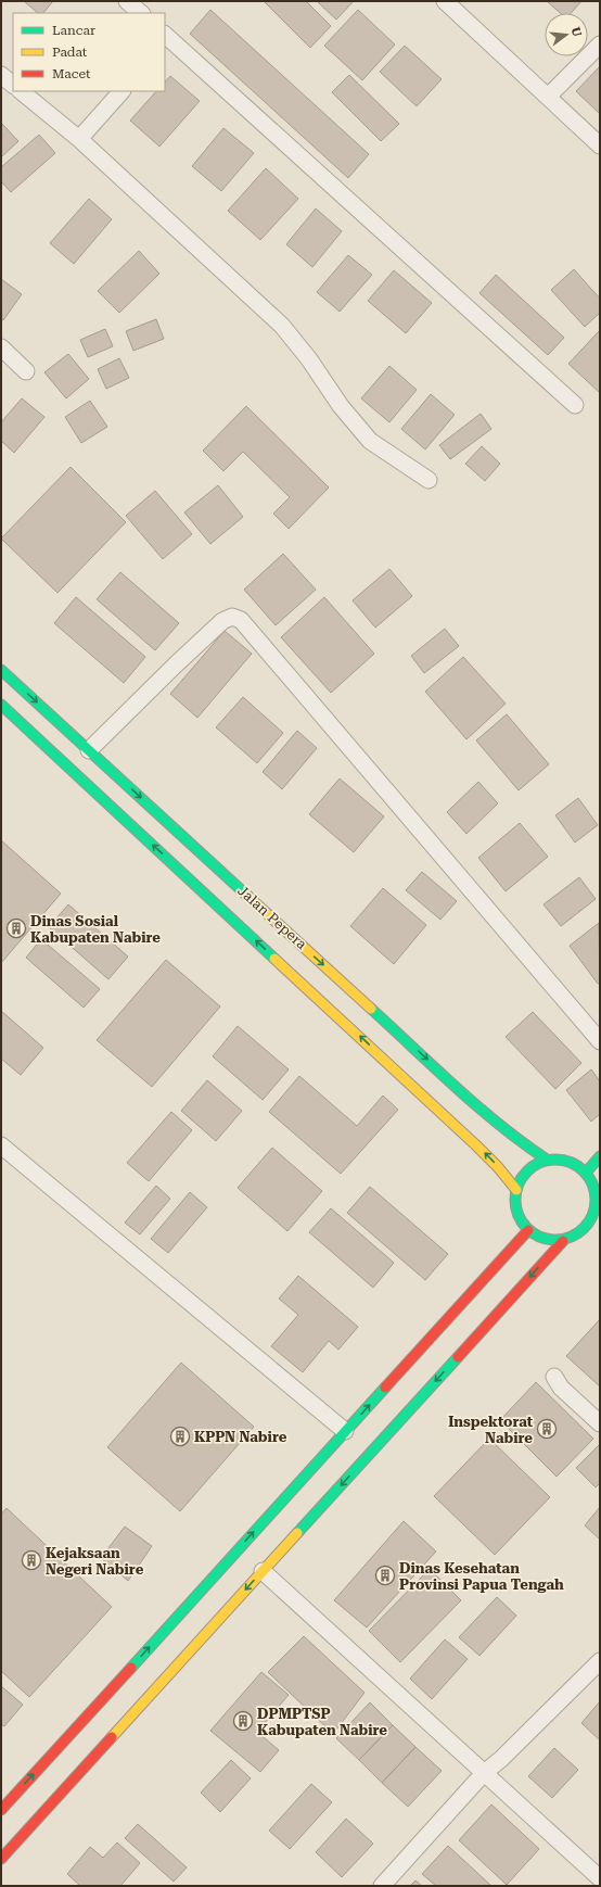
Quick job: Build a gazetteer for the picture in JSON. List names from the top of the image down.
{
  "streets": {
    "main road": ["Jalan Pepera"]
  },
  "places": {
    "building": [
      "Dinas Sosial Kabupaten Nabire",
      "Inspektorat Nabire",
      "KPPN Nabire",
      "Kejaksaan Negeri Nabire",
      "Dinas Kesehatan Provinsi Papua Tengah",
      "DPMPTSP Kabupaten Nabire"
    ]
  },
  "legend": ["Lancar", "Padat", "Macet"],
  "north": "right"
}
